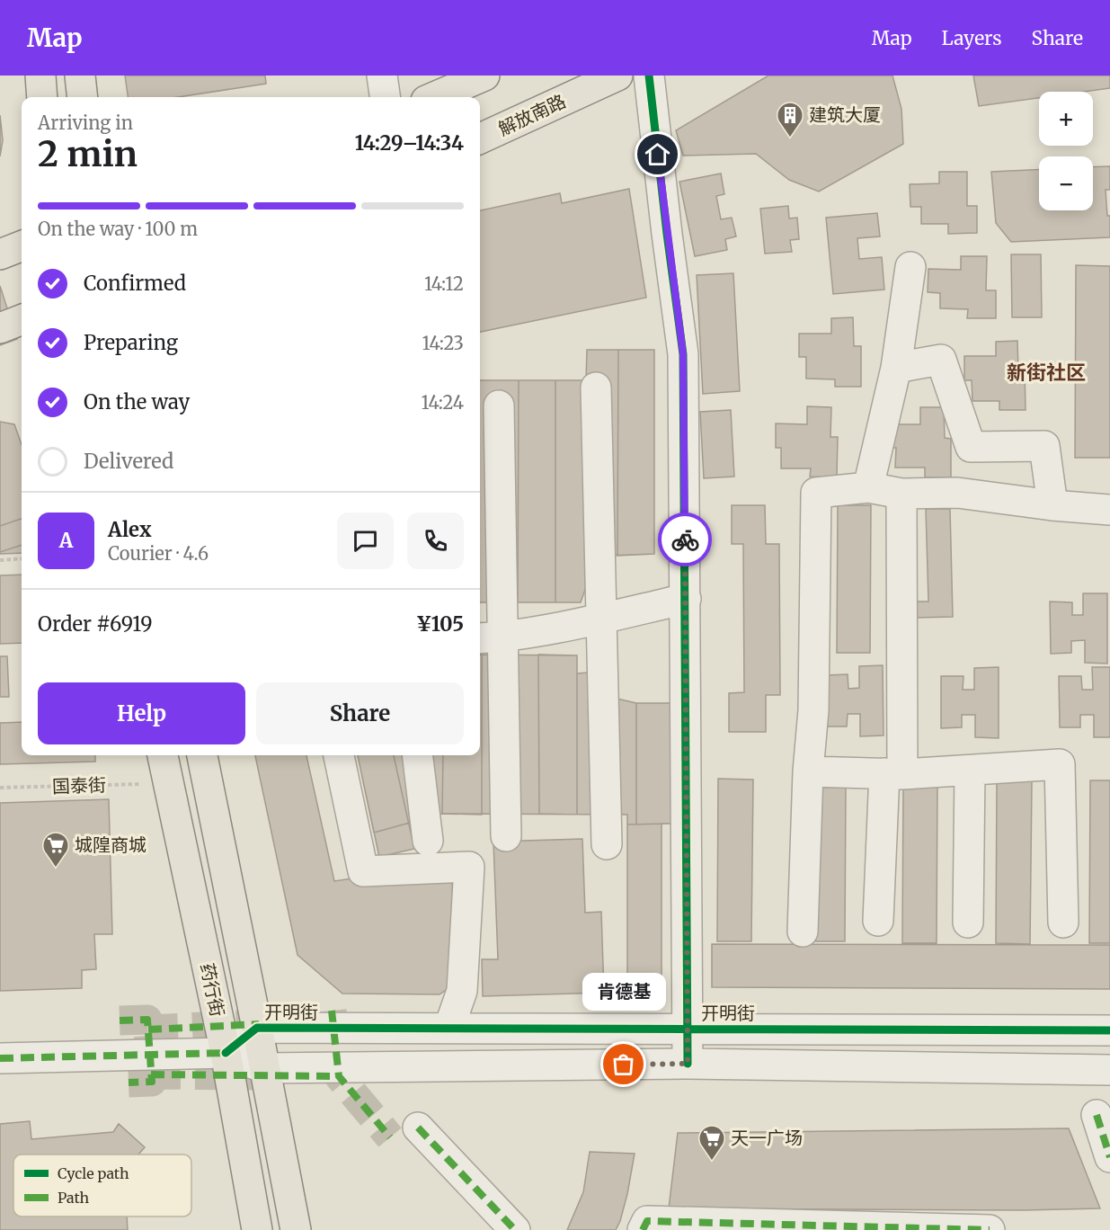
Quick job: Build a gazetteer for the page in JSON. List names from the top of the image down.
{
  "streets": {
    "main road": ["解放南路", "药行街"],
    "street": ["开明街"],
    "path": ["国泰街"]
  },
  "crossings": [
    ["药行街", "开明街"]
  ],
  "districts": ["新街社区"],
  "places": {
    "building": ["建筑大厦"],
    "supermarket": ["城隍商城", "天一广场"],
    "other": ["肯德基"]
  },
  "legend": ["Cycle path", "Path"],
  "page": {
    "header": "Map",
    "nav": ["Map", "Layers", "Share"],
    "map_buttons": ["+", "−"],
    "heading": ["2 min", "Arriving in", "14:29–14:34"],
    "panel": [
      "Alex",
      "Courier · 4.6",
      "Order #6919",
      "¥105"
    ],
    "bar": "On the way · 100 m",
    "list": [
      ["Confirmed", "14:12"],
      ["Preparing", "14:23"],
      ["On the way", "14:24"],
      "Delivered"
    ],
    "round": "A",
    "buttons": ["Help", "Share"],
    "bubble": "肯德基"
  }
}
